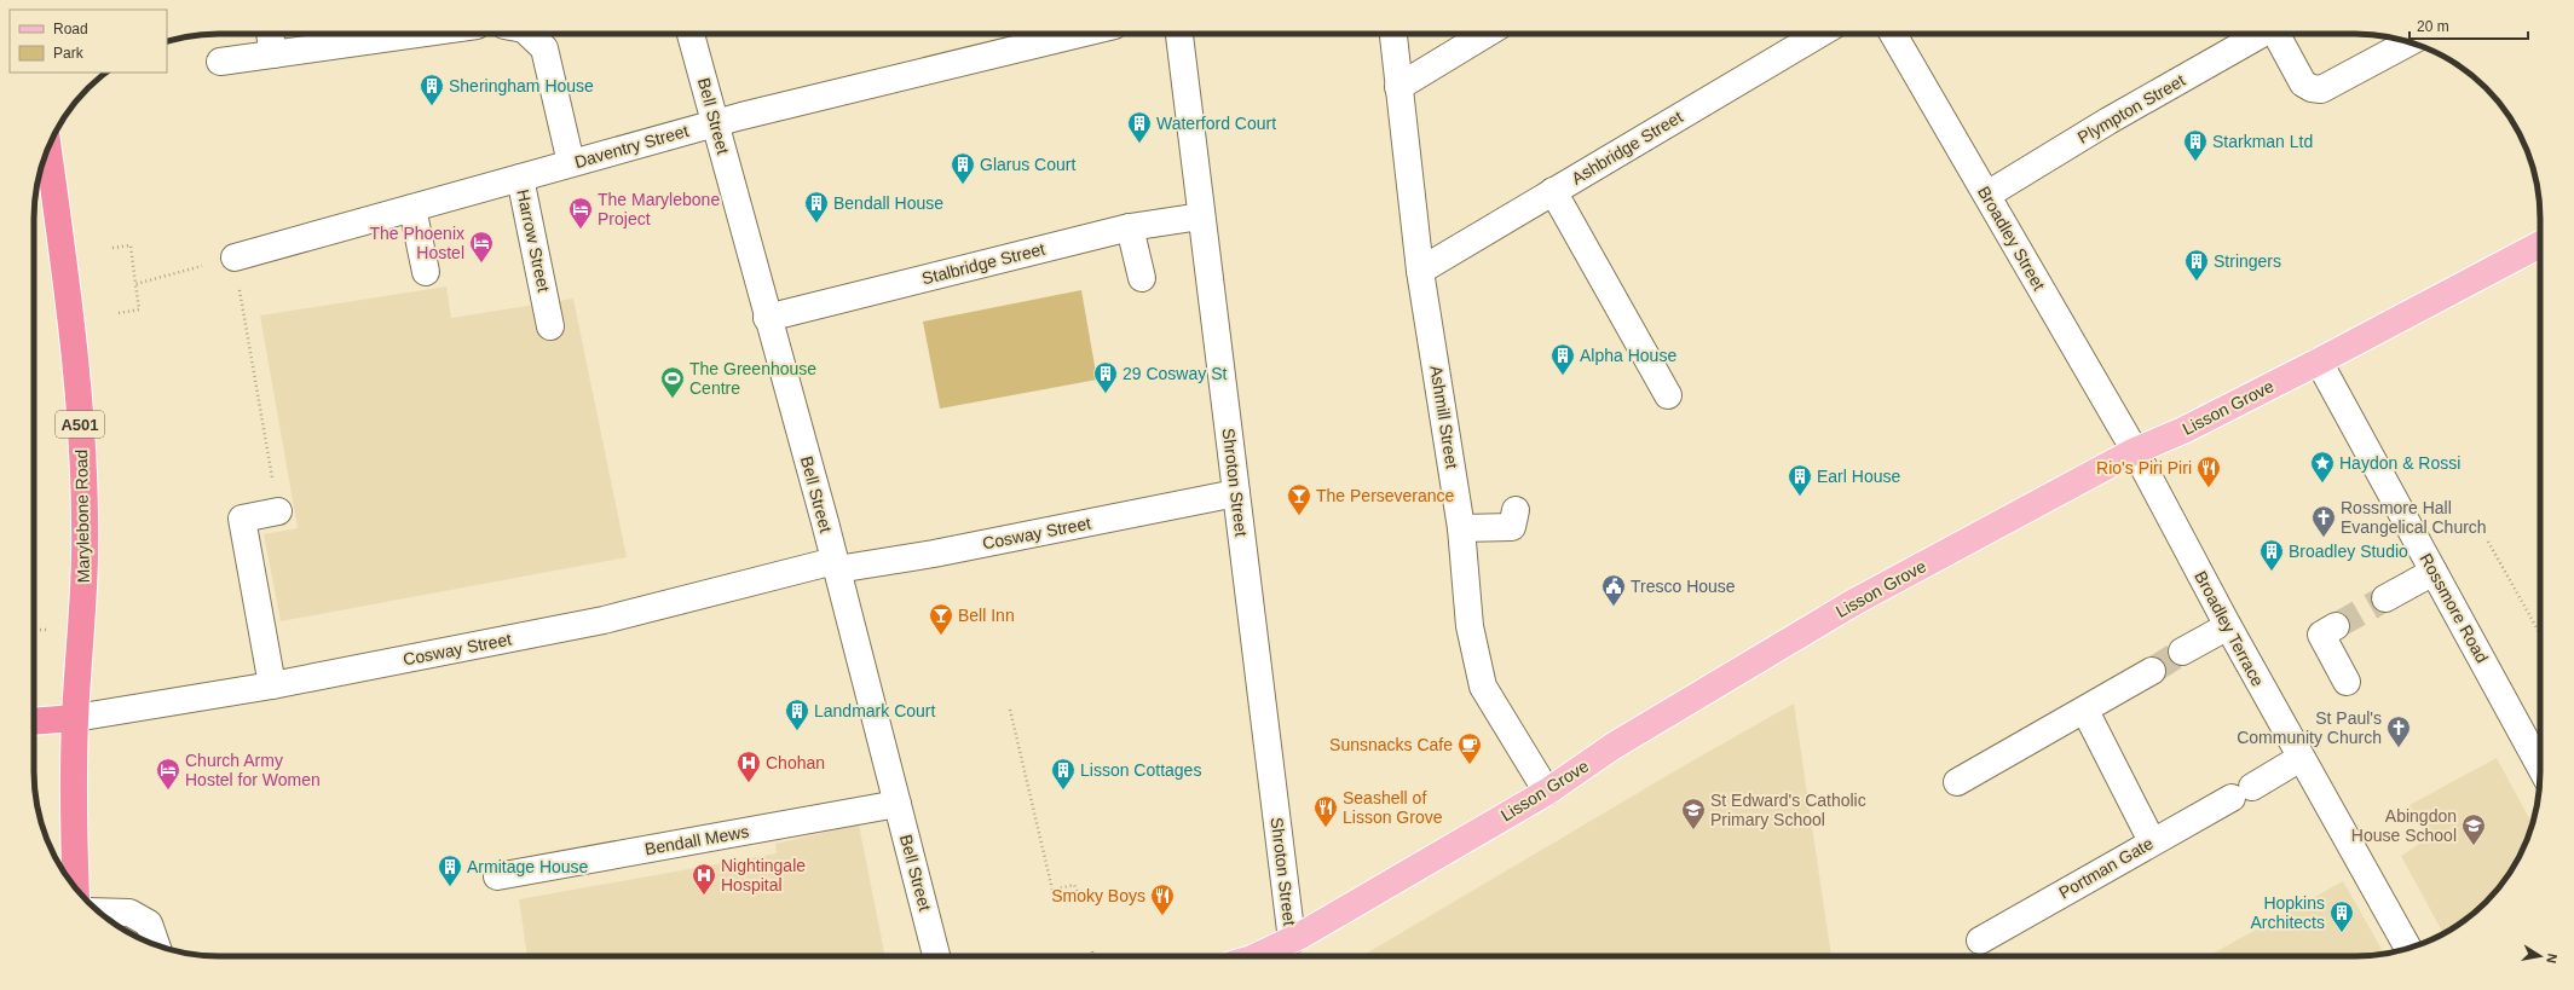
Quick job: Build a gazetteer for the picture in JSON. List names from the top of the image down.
{
  "streets": {
    "highway": ["A501", "Marylebone Road"],
    "main road": ["Lisson Grove"],
    "street": [
      "Plympton Street",
      "Bell Street",
      "Daventry Street",
      "Ashbridge Street",
      "Broadley Street",
      "Harrow Street",
      "Stalbridge Street",
      "Ashmill Street",
      "Shroton Street",
      "Cosway Street",
      "Rossmore Road",
      "Broadley Terrace",
      "Bendall Mews",
      "Portman Gate"
    ]
  },
  "crossings": [
    ["Plympton Street", "Broadley Street"],
    ["Bell Street", "Daventry Street"],
    ["Bell Street", "Stalbridge Street"],
    ["Bell Street", "Cosway Street"],
    ["Bell Street", "Bendall Mews"],
    ["Daventry Street", "Harrow Street"],
    ["Ashbridge Street", "Ashmill Street"],
    ["Broadley Street", "Lisson Grove"],
    ["Broadley Street", "Broadley Terrace"],
    ["Stalbridge Street", "Shroton Street"],
    ["Lisson Grove", "Ashmill Street"],
    ["Lisson Grove", "Shroton Street"],
    ["Lisson Grove", "Rossmore Road"],
    ["Lisson Grove", "Broadley Terrace"],
    ["Shroton Street", "Cosway Street"],
    ["Marylebone Road", "Cosway Street"],
    ["Broadley Terrace", "Portman Gate"]
  ],
  "places": {
    "building": [
      "Sheringham House",
      "Waterford Court",
      "Starkman Ltd",
      "Glarus Court",
      "Bendall House",
      "Stringers",
      "Alpha House",
      "29 Cosway St",
      "Earl House",
      "Broadley Studio",
      "Landmark Court",
      "Lisson Cottages",
      "Armitage House",
      "Hopkins Architects"
    ],
    "hotel": ["The Marylebone Project", "The Phoenix Hostel", "Church Army Hostel for Women"],
    "sports": ["The Greenhouse Centre"],
    "place": ["Haydon & Rossi"],
    "restaurant": ["Rio's Piri Piri", "Seashell of Lisson Grove", "Smoky Boys"],
    "bar": ["The Perseverance", "Bell Inn"],
    "church": ["Rossmore Hall Evangelical Church", "St Paul's Community Church"],
    "public building": ["Tresco House"],
    "cafe": ["Sunsnacks Cafe"],
    "hospital": ["Chohan", "Nightingale Hospital"],
    "school or university": ["St Edward's Catholic Primary School", "Abingdon House School"]
  },
  "legend": ["Road", "Park"],
  "scale_bar": "20 m",
  "north": "right"
}
